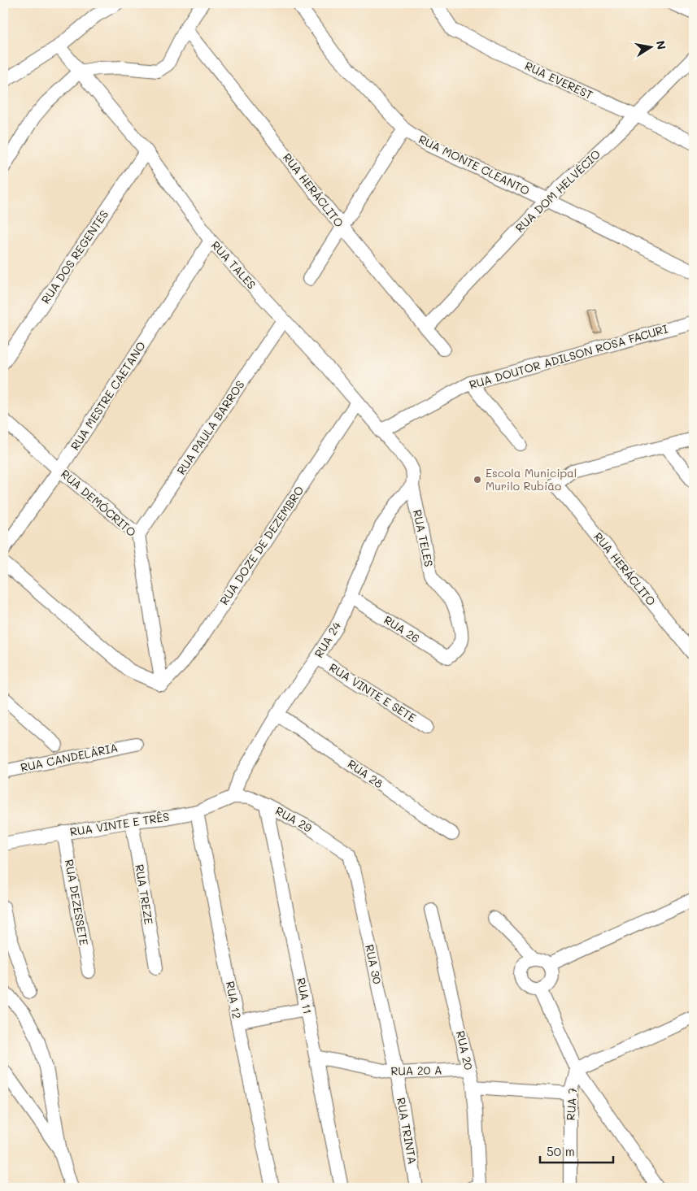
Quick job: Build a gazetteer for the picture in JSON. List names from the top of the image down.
{
  "streets": {
    "street": [
      "RUA EVEREST",
      "RUA MONTE CLEANTO",
      "RUA HERÁCLITO",
      "RUA DOM HELVÉCIO",
      "RUA DOS REGENTES",
      "RUA TALES",
      "RUA DOUTOR ADILSON ROSA FACURI",
      "RUA MESTRE CAETANO",
      "RUA PAULA BARROS",
      "RUA DEMÓCRITO",
      "RUA TELES",
      "RUA DOZE DE DEZEMBRO",
      "RUA 26",
      "RUA 24",
      "RUA VINTE E SETE",
      "RUA CANDELÁRIA",
      "RUA 28",
      "RUA 29",
      "RUA VINTE E TRÊS",
      "RUA TREZE",
      "RUA DEZESSETE",
      "RUA 30",
      "RUA 11",
      "RUA 12",
      "RUA 20",
      "RUA 20 A",
      "RUA 7",
      "RUA TRINTA"
    ]
  },
  "crossings": [
    ["RUA EVEREST", "RUA DOM HELVÉCIO"],
    ["RUA MONTE CLEANTO", "RUA DOM HELVÉCIO"],
    ["RUA HERÁCLITO", "RUA DOM HELVÉCIO"],
    ["RUA DOS REGENTES", "RUA TALES"],
    ["RUA TALES", "RUA DOUTOR ADILSON ROSA FACURI"],
    ["RUA TALES", "RUA MESTRE CAETANO"],
    ["RUA TALES", "RUA PAULA BARROS"],
    ["RUA TALES", "RUA TELES"],
    ["RUA TALES", "RUA DOZE DE DEZEMBRO"],
    ["RUA TALES", "RUA 24"],
    ["RUA MESTRE CAETANO", "RUA DEMÓCRITO"],
    ["RUA PAULA BARROS", "RUA DEMÓCRITO"],
    ["RUA DEMÓCRITO", "RUA DOZE DE DEZEMBRO"],
    ["RUA TELES", "RUA 26"],
    ["RUA TELES", "RUA 24"],
    ["RUA 26", "RUA 24"],
    ["RUA 24", "RUA VINTE E SETE"],
    ["RUA 24", "RUA 28"],
    ["RUA 24", "RUA 29"],
    ["RUA 24", "RUA VINTE E TRÊS"],
    ["RUA 29", "RUA VINTE E TRÊS"],
    ["RUA 29", "RUA 30"],
    ["RUA 29", "RUA 11"],
    ["RUA VINTE E TRÊS", "RUA TREZE"],
    ["RUA VINTE E TRÊS", "RUA DEZESSETE"],
    ["RUA VINTE E TRÊS", "RUA 12"],
    ["RUA 30", "RUA 20 A"],
    ["RUA 30", "RUA TRINTA"],
    ["RUA 11", "RUA 20 A"],
    ["RUA 20", "RUA 20 A"],
    ["RUA 20 A", "RUA TRINTA"]
  ],
  "places": ["Escola Municipal Murilo Rubião"],
  "scale_bar": "50 m",
  "north": "right"
}
